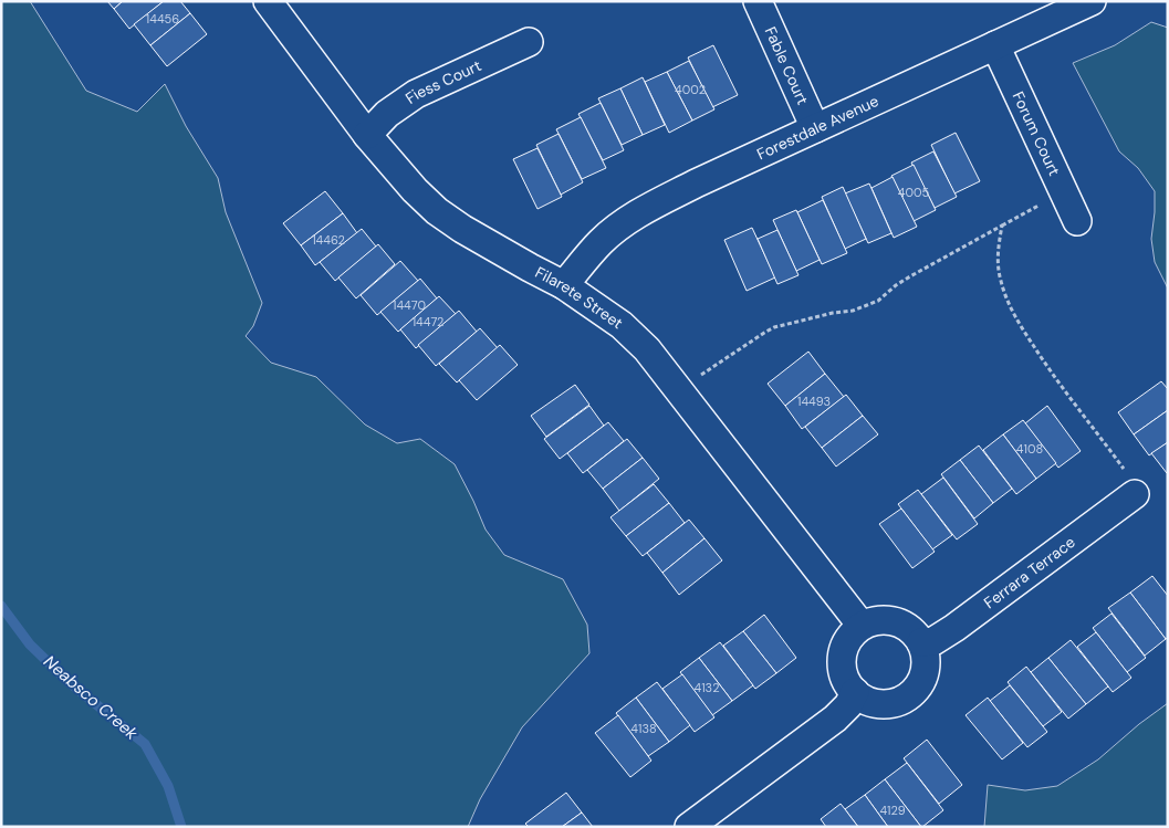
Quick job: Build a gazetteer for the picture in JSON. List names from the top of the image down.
{
  "streets": {
    "street": [
      "Fable Court",
      "Fiess Court",
      "Forestdale Avenue",
      "Forum Court",
      "Filarete Street",
      "Ferrara Terrace"
    ]
  },
  "crossings": [
    ["Fable Court", "Forestdale Avenue"],
    ["Fiess Court", "Filarete Street"],
    ["Forestdale Avenue", "Forum Court"],
    ["Forestdale Avenue", "Filarete Street"],
    ["Filarete Street", "Ferrara Terrace"]
  ],
  "water": ["Neabsco Creek"],
  "house_numbers": [
    "14456",
    "4002",
    "4005",
    "14462",
    "14470",
    "14472",
    "14493",
    "4108",
    "4132",
    "4138",
    "4129"
  ]
}
